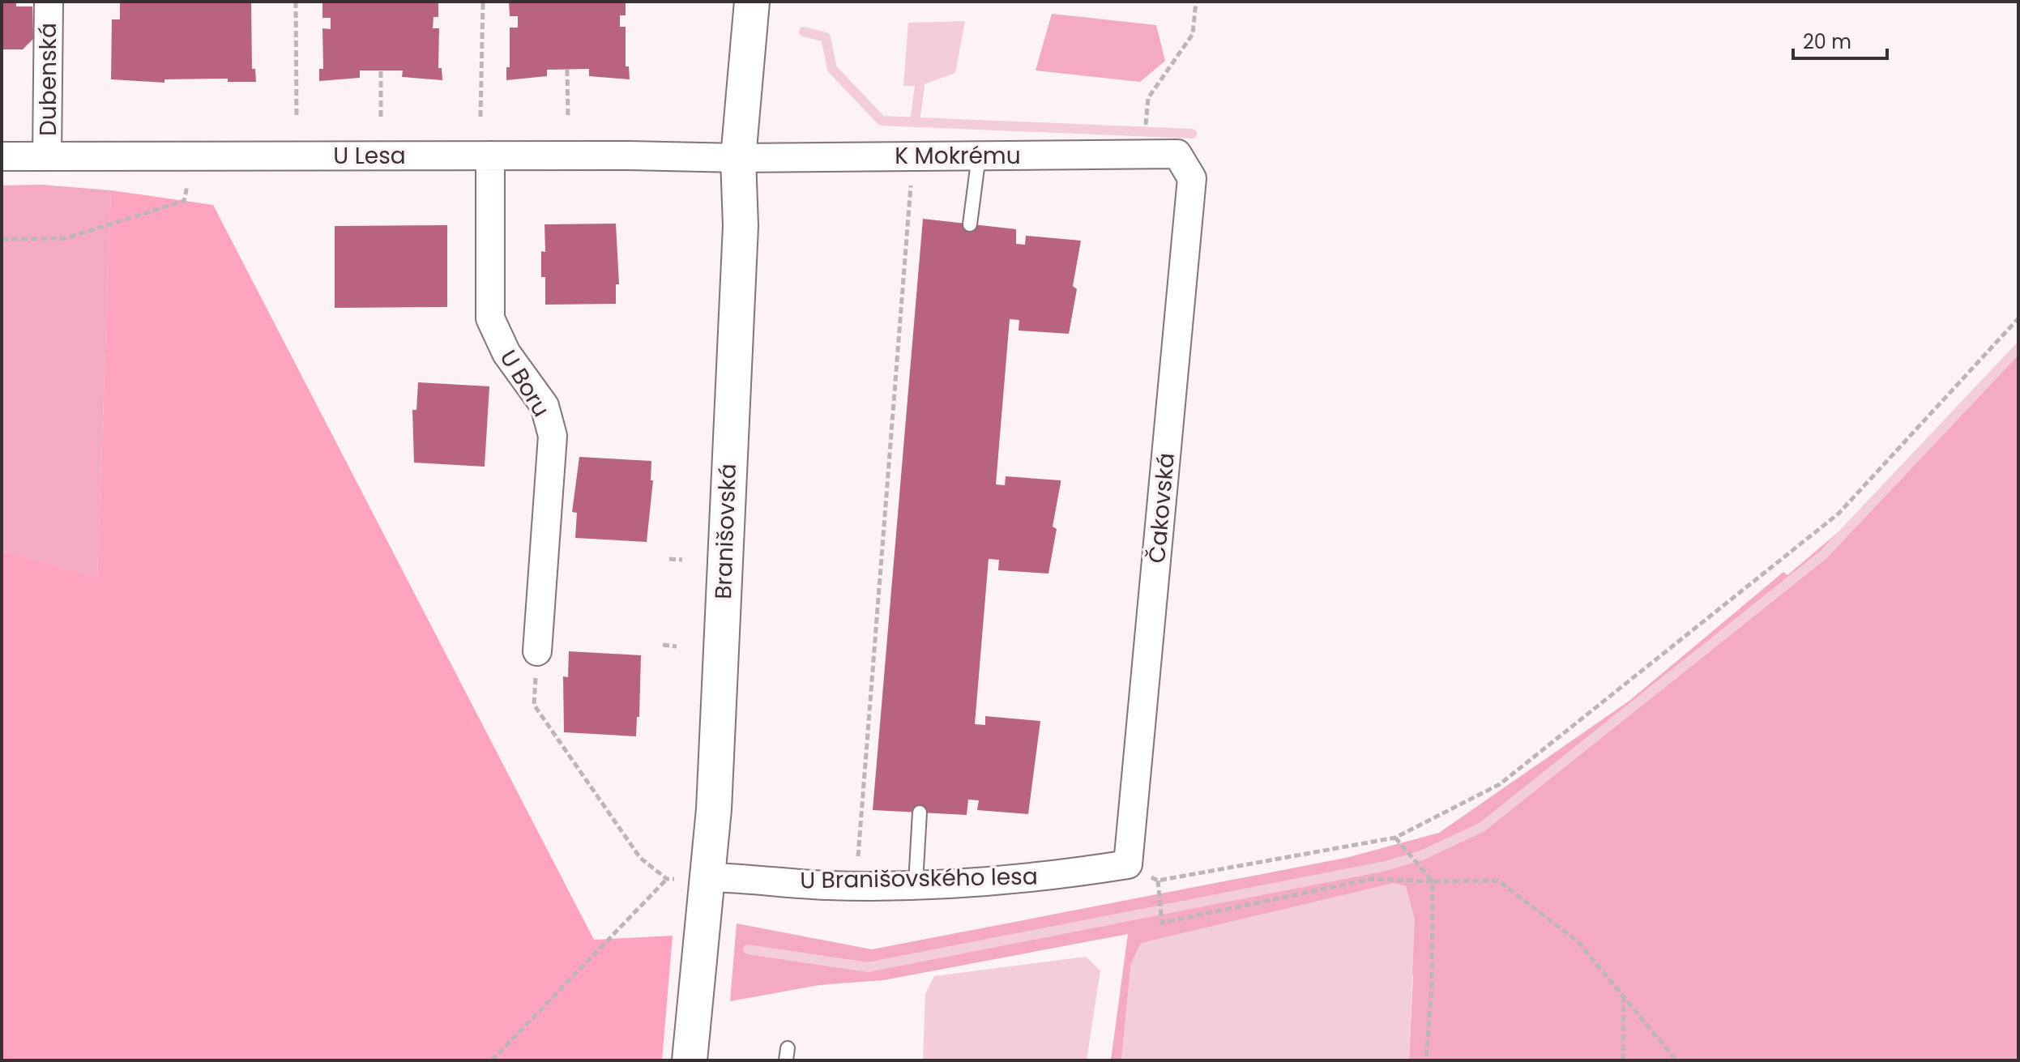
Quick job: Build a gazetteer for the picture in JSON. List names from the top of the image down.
{
  "streets": {
    "street": [
      "Dubenská",
      "U Lesa",
      "K Mokrému",
      "U Boru",
      "Čakovská",
      "Branišovská",
      "U Branišovského lesa"
    ]
  },
  "crossings": [
    ["Dubenská", "U Lesa"],
    ["U Lesa", "K Mokrému"],
    ["U Lesa", "U Boru"],
    ["U Lesa", "Branišovská"],
    ["K Mokrému", "Čakovská"],
    ["K Mokrému", "Branišovská"],
    ["Čakovská", "U Branišovského lesa"],
    ["Branišovská", "U Branišovského lesa"]
  ],
  "scale_bar": "20 m"
}
